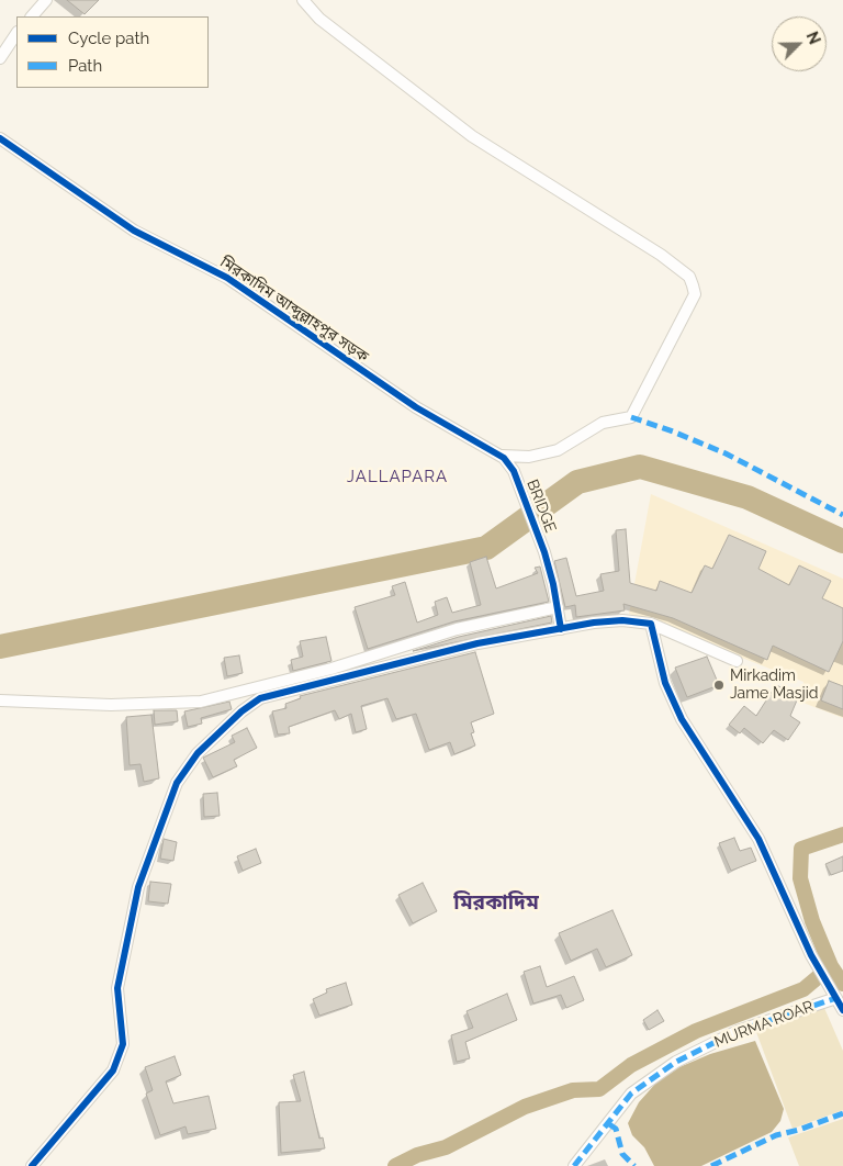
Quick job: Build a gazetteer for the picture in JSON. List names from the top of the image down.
{
  "streets": {
    "street": ["মিরকাদিম আব্দুল্লাহপুর সড়ক", "BRIDGE", "MURMA ROAR"]
  },
  "crossings": [
    ["মিরকাদিম আব্দুল্লাহপুর সড়ক", "BRIDGE"]
  ],
  "districts": ["JALLAPARA", "মিরকাদিম"],
  "places": ["Mirkadim Jame Masjid"],
  "legend": ["Cycle path", "Path"],
  "north": "top right"
}
